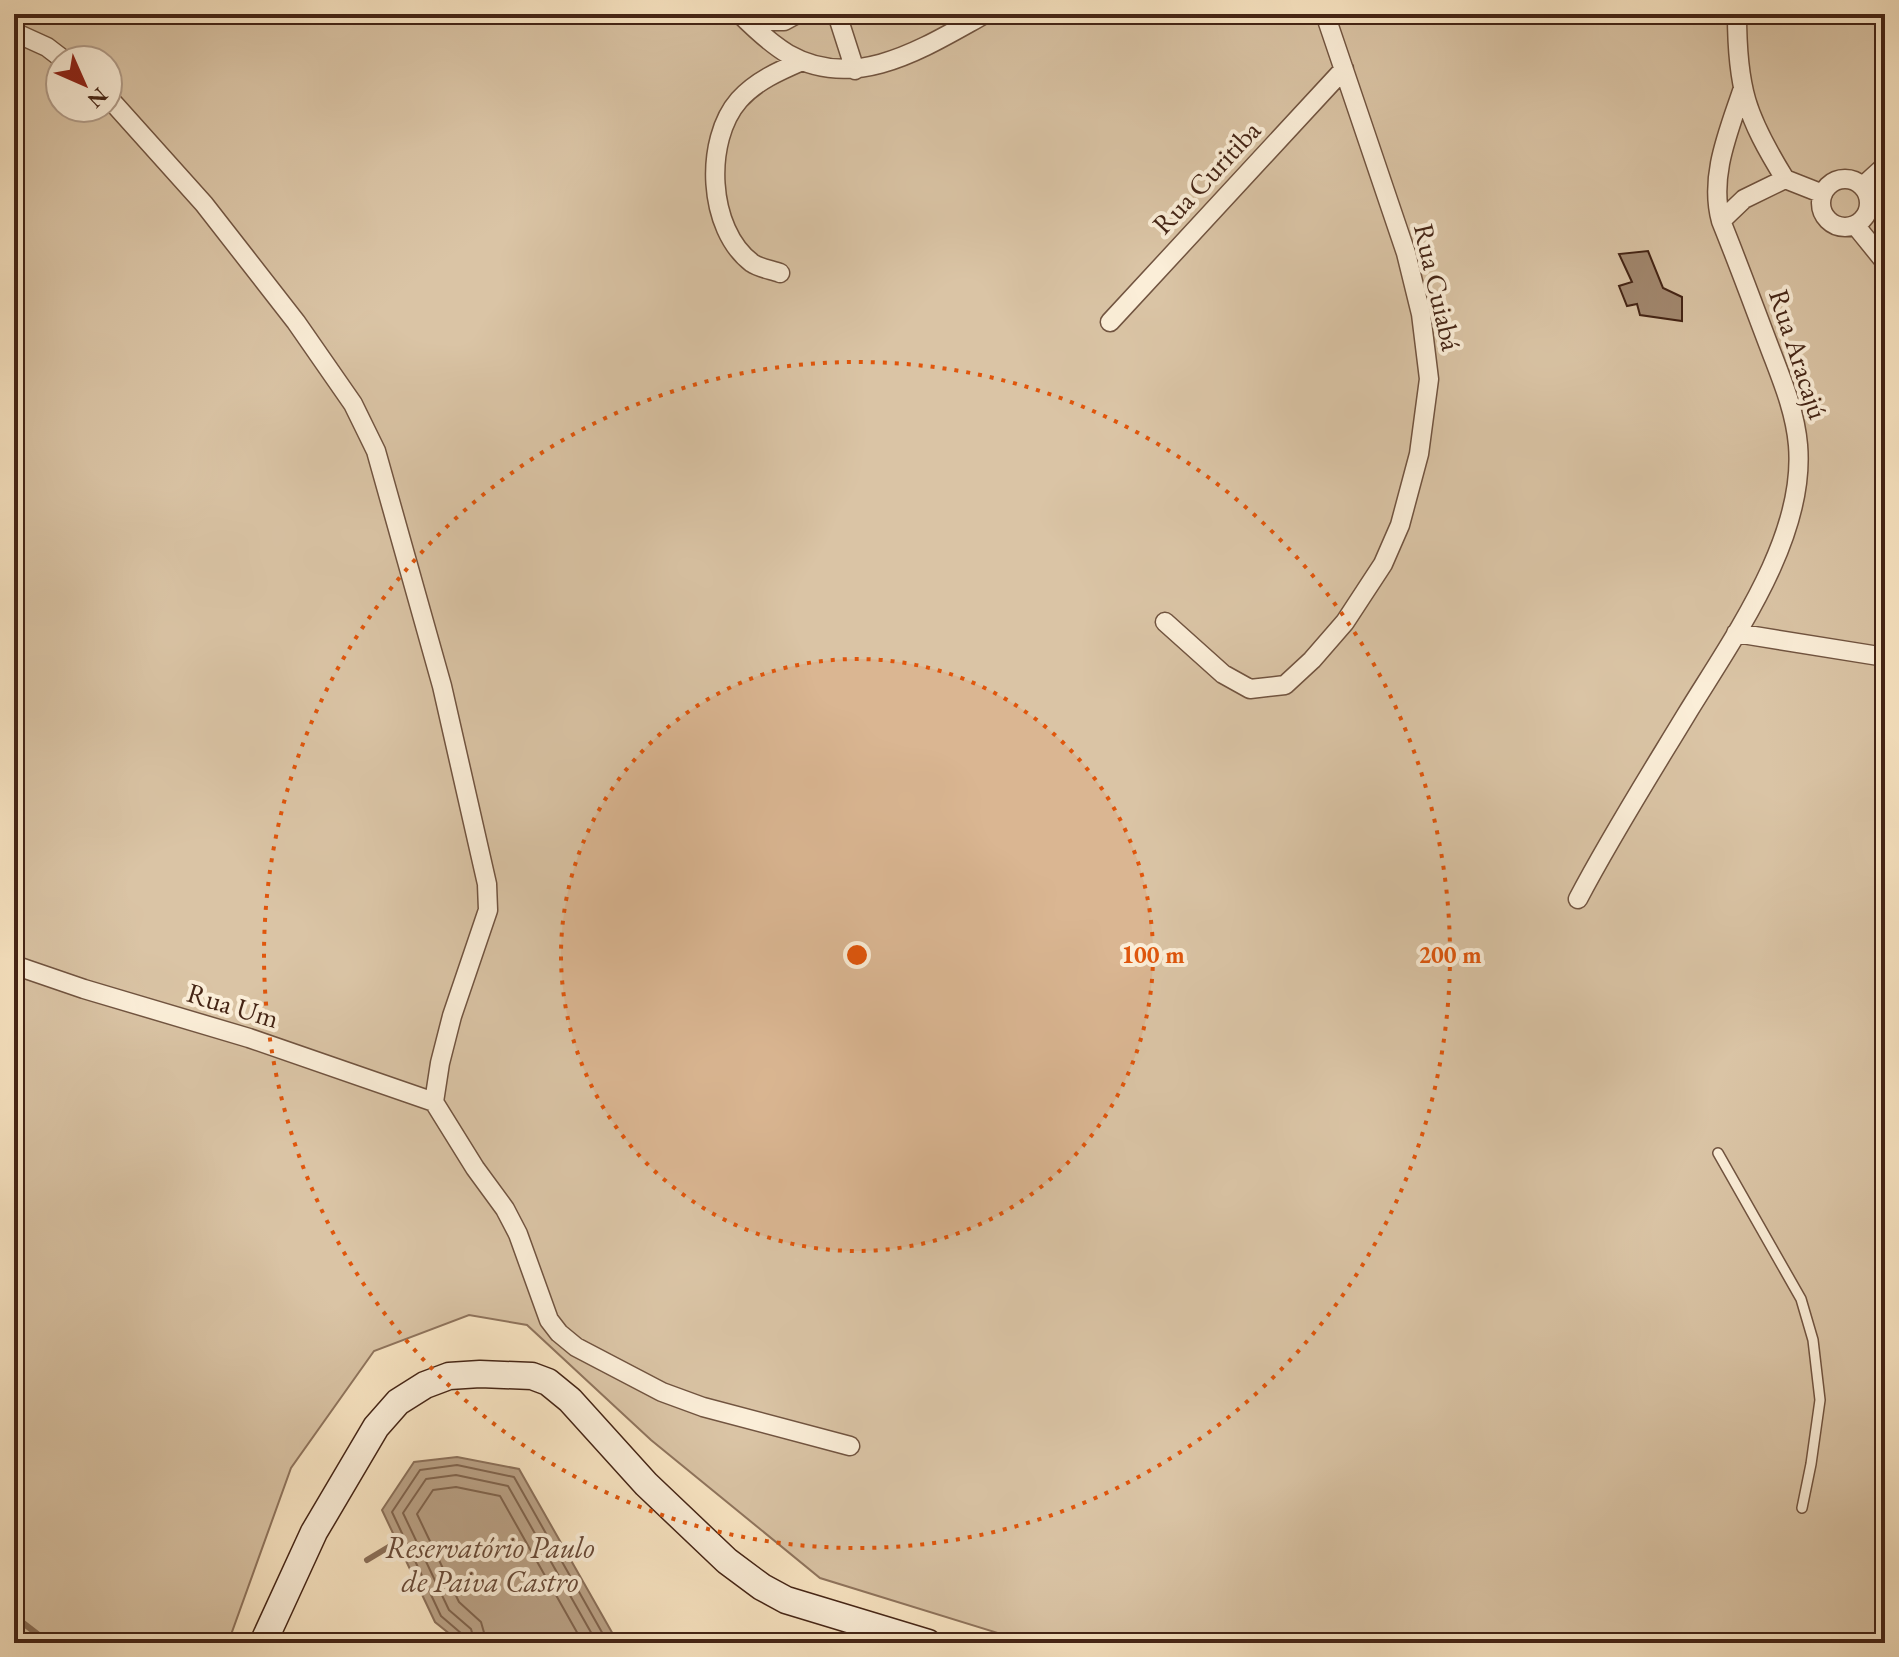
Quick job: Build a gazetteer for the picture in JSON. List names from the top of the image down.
{
  "streets": {
    "street": [
      "Rua Curitiba",
      "Rua Cuiabá",
      "Rua Aracajú",
      "Rua Um"
    ]
  },
  "crossings": [
    ["Rua Curitiba", "Rua Cuiabá"]
  ],
  "water": ["Reservatório Paulo de Paiva Castro"],
  "north": "bottom right",
  "rings": ["100 m", "200 m"]
}
